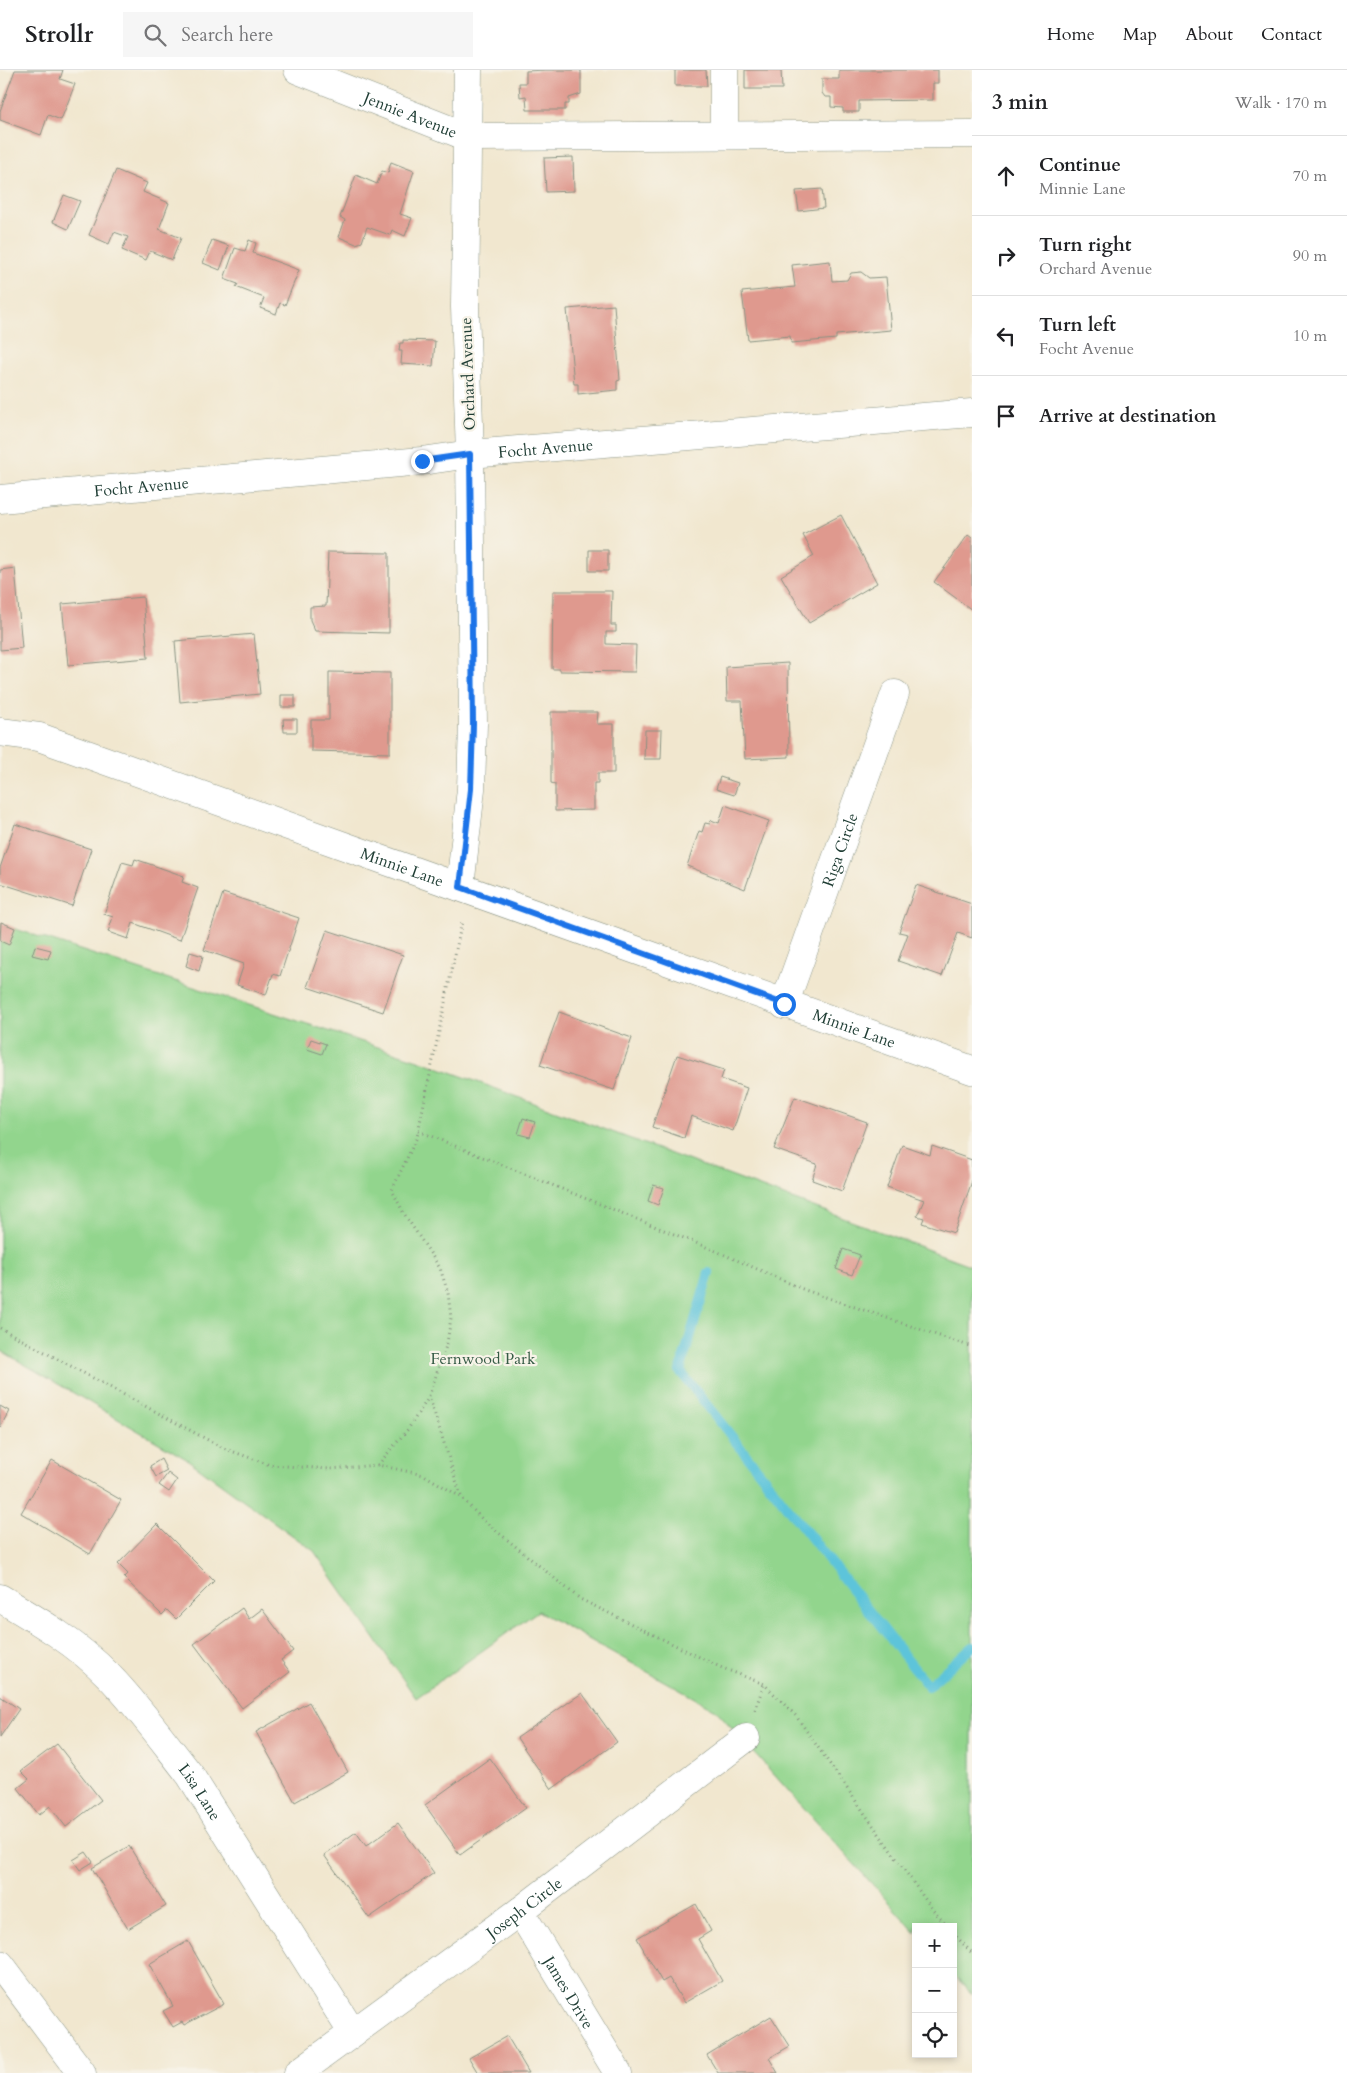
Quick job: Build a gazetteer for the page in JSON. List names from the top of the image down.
{
  "streets": {
    "street": [
      "Jennie Avenue",
      "Orchard Avenue",
      "Focht Avenue",
      "Riga Circle",
      "Minnie Lane",
      "Lisa Lane",
      "Joseph Circle",
      "James Drive"
    ]
  },
  "crossings": [
    ["Jennie Avenue", "Orchard Avenue"],
    ["Orchard Avenue", "Focht Avenue"],
    ["Orchard Avenue", "Minnie Lane"],
    ["Riga Circle", "Minnie Lane"],
    ["Lisa Lane", "Joseph Circle"],
    ["Joseph Circle", "James Drive"]
  ],
  "parks": ["Fernwood Park"],
  "page": {
    "header": "Strollr",
    "search": "Search here",
    "nav": [
      "Home",
      "Map",
      "About",
      "Contact"
    ],
    "heading": ["3 min", "Walk · 170 m"],
    "list": [
      ["Continue", "Minnie Lane", "70 m"],
      ["Turn right", "Orchard Avenue", "90 m"],
      ["Turn left", "Focht Avenue", "10 m"],
      "Arrive at destination"
    ],
    "map_buttons": ["+", "−"]
  }
}
